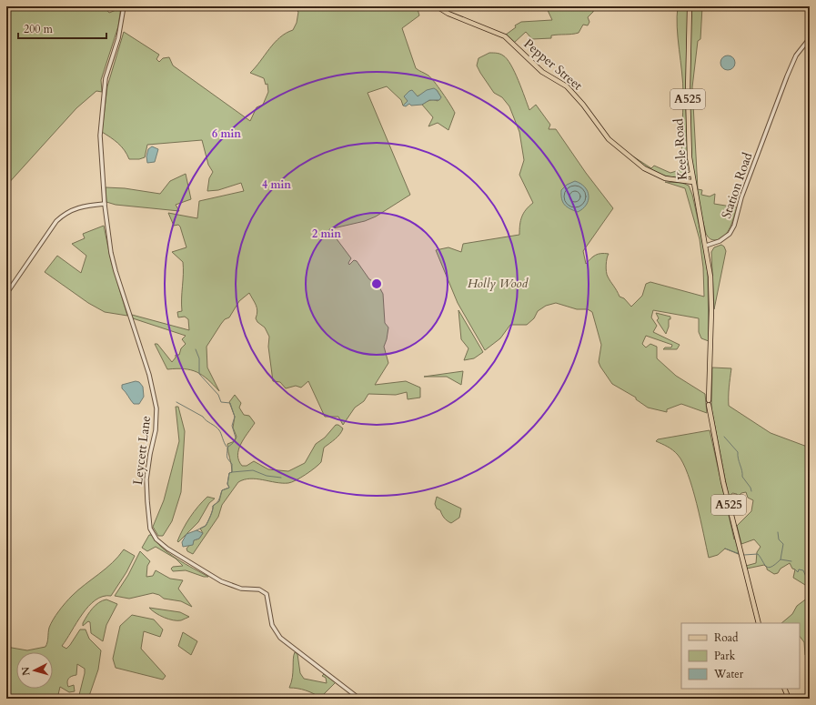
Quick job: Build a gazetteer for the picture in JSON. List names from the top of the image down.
{
  "streets": {
    "main road": ["Pepper Street", "A525", "Keele Road"],
    "street": ["Station Road", "Leycett Lane"]
  },
  "crossings": [
    ["Pepper Street", "Keele Road"],
    ["A525", "Keele Road"],
    ["A525", "Station Road"],
    ["Keele Road", "Station Road"]
  ],
  "parks": ["Holly Wood"],
  "legend": ["Road", "Park", "Water"],
  "scale_bar": "200 m",
  "north": "left",
  "rings": ["6 min", "4 min", "2 min"]
}
